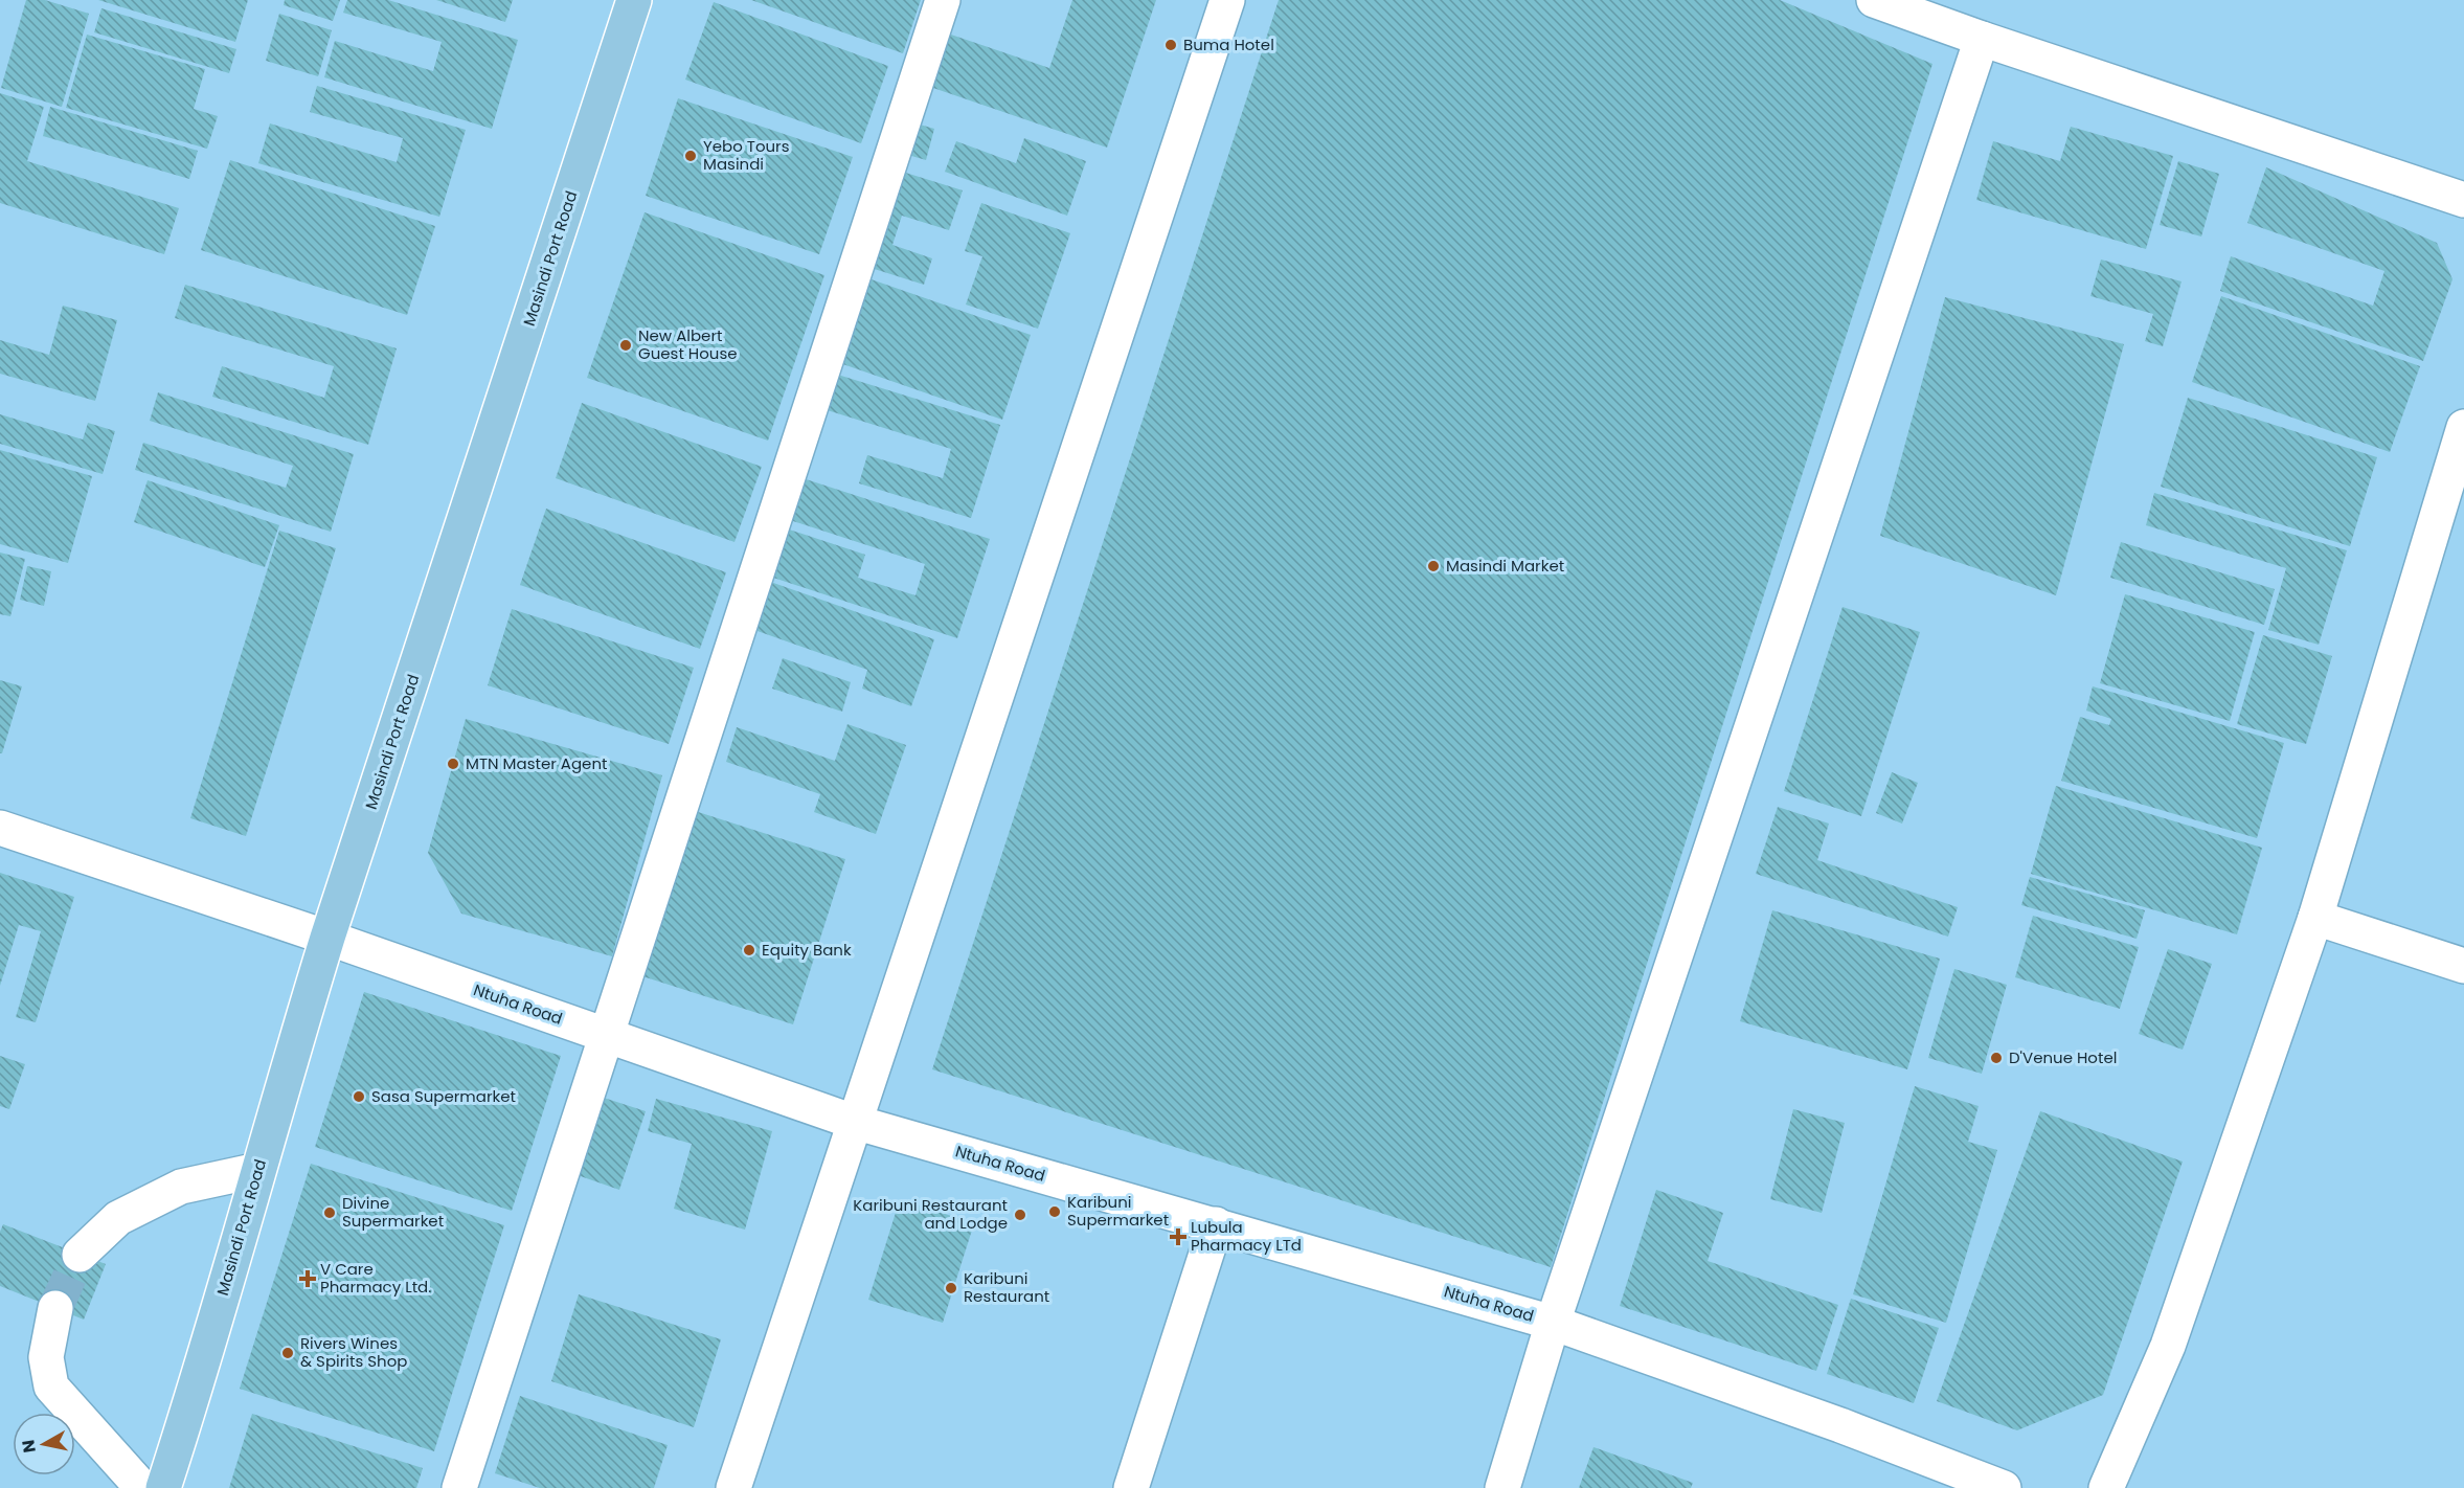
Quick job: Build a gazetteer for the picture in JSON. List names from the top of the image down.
{
  "streets": {
    "main road": ["Masindi Port Road"],
    "street": ["Ntuha Road"]
  },
  "crossings": [
    ["Masindi Port Road", "Ntuha Road"]
  ],
  "places": {
    "other": [
      "Buma Hotel",
      "Yebo Tours Masindi",
      "New Albert Guest House",
      "Masindi Market",
      "MTN Master Agent",
      "Equity Bank",
      "D'Venue Hotel",
      "Sasa Supermarket",
      "Karibuni Supermarket",
      "Divine Supermarket",
      "Karibuni Restaurant and Lodge",
      "Karibuni Restaurant",
      "Rivers Wines & Spirits Shop"
    ],
    "health": ["Lubula Pharmacy LTd", "V Care Pharmacy Ltd."]
  },
  "north": "left"
}
